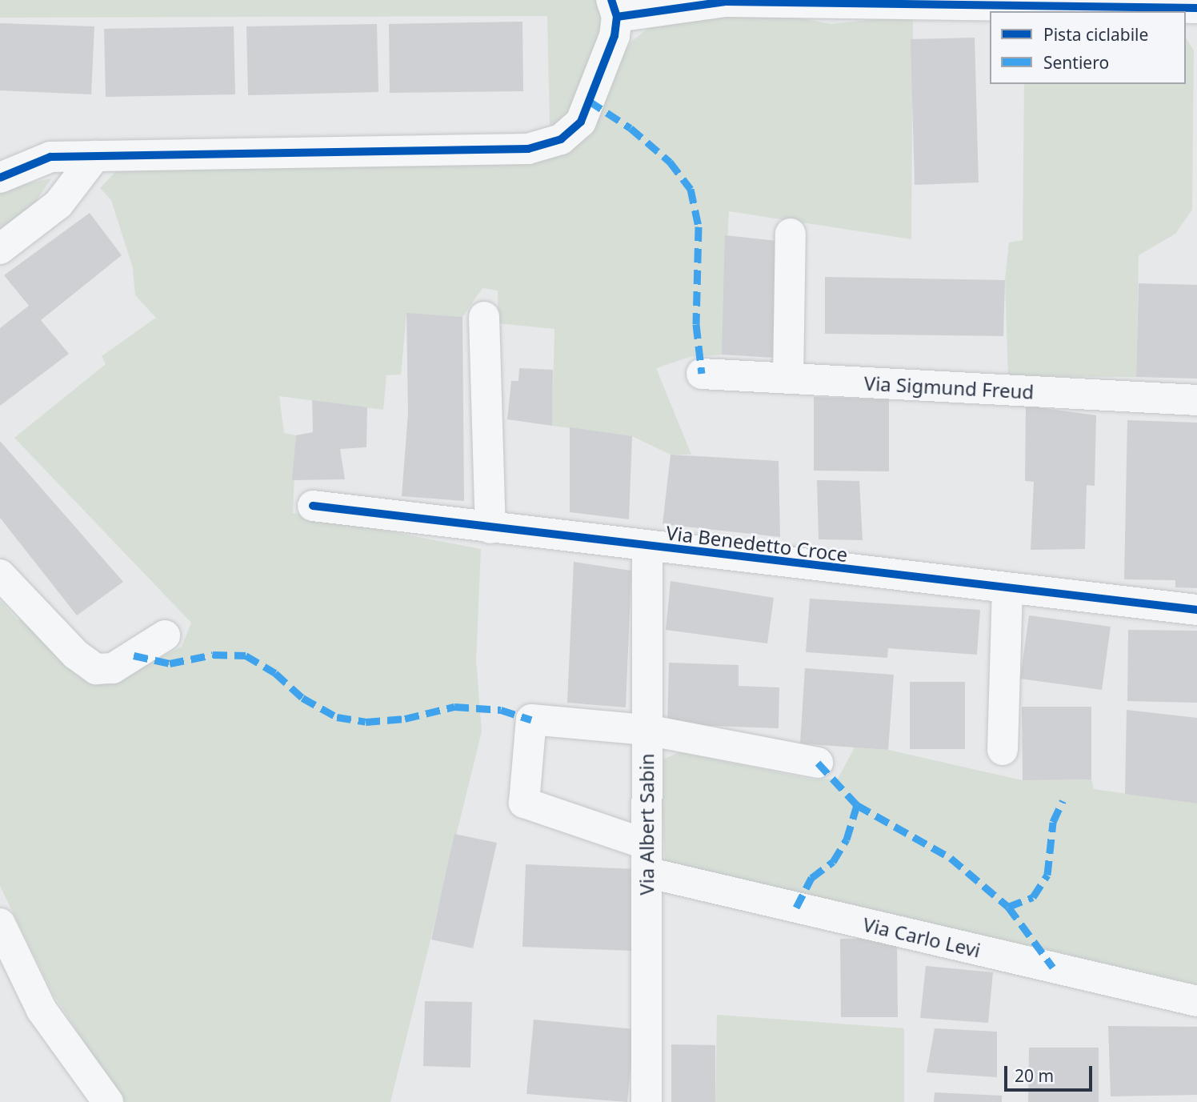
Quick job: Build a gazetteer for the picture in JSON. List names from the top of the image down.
{
  "streets": {
    "street": [
      "Via Sigmund Freud",
      "Via Benedetto Croce",
      "Via Albert Sabin",
      "Via Carlo Levi"
    ]
  },
  "crossings": [
    ["Via Benedetto Croce", "Via Albert Sabin"],
    ["Via Albert Sabin", "Via Carlo Levi"]
  ],
  "legend": ["Pista ciclabile", "Sentiero"],
  "scale_bar": "20 m"
}
